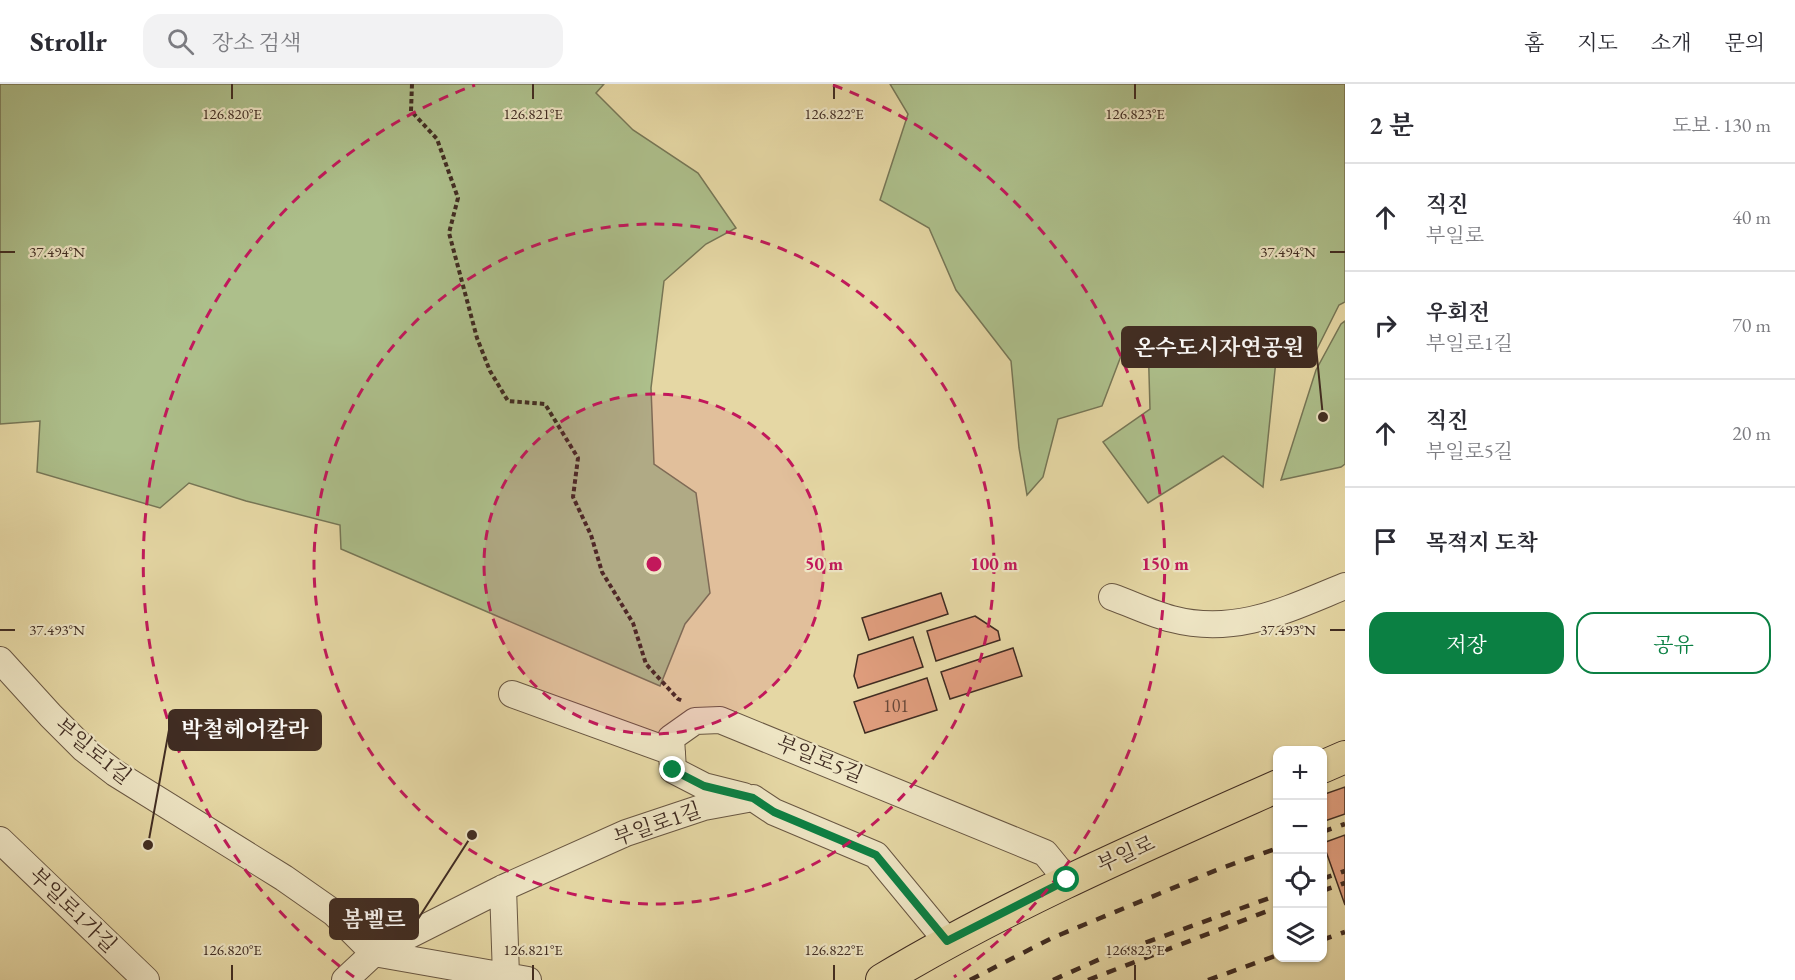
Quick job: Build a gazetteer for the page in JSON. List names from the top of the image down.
{
  "streets": {
    "main road": ["부일로"],
    "street": ["부일로1길", "부일로5길", "부일로1가길"]
  },
  "crossings": [
    ["부일로5길", "부일로"]
  ],
  "places": ["온수도시자연공원", "봄벨르", "박철헤어칼라"],
  "house_numbers": ["101"],
  "page": {
    "header": "Strollr",
    "search": "장소 검색",
    "nav": [
      "홈",
      "지도",
      "소개",
      "문의"
    ],
    "heading": ["2 분", "도보 · 130 m"],
    "list": [
      ["직진", "부일로", "40 m"],
      ["우회전", "부일로1길", "70 m"],
      ["직진", "부일로5길", "20 m"],
      "목적지 도착"
    ],
    "buttons": ["저장", "공유"],
    "map_buttons": ["+", "−"]
  },
  "coordinates": [
    "126.820°E",
    "126.821°E",
    "126.822°E",
    "126.823°E",
    "37.494°N",
    "37.493°N"
  ],
  "rings": ["50 m", "100 m", "150 m"]
}
